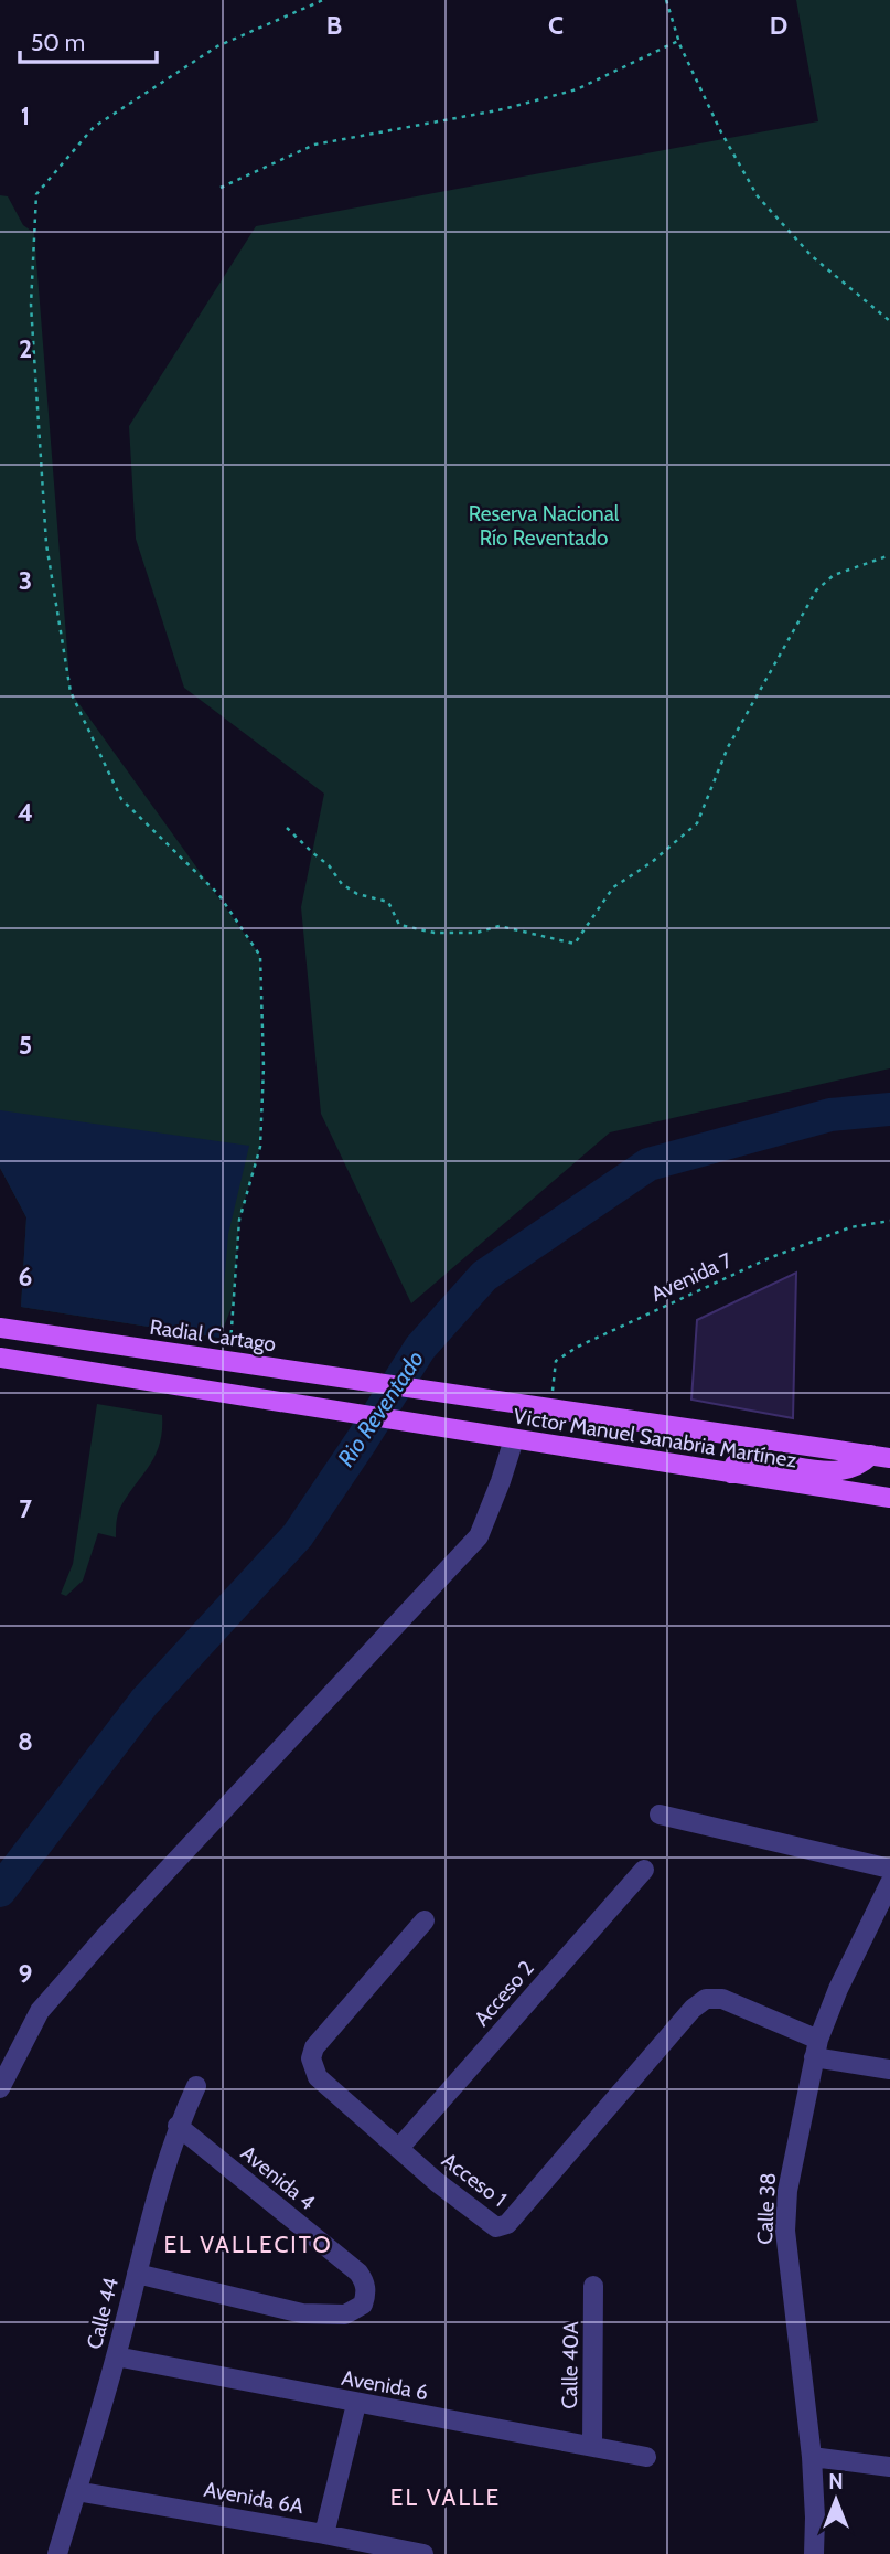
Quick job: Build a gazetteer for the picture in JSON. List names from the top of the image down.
{
  "streets": {
    "main road": ["Radial Cartago", "Victor Manuel Sanabria Martínez"],
    "street": [
      "Acceso 2",
      "Avenida 4",
      "Acceso 1",
      "Calle 38",
      "Calle 44",
      "Calle 40A",
      "Avenida 6",
      "Avenida 6A"
    ],
    "path": ["Avenida 7"]
  },
  "crossings": [
    ["Avenida 7", "Victor Manuel Sanabria Martínez"],
    ["Radial Cartago", "Victor Manuel Sanabria Martínez"],
    ["Acceso 2", "Acceso 1"],
    ["Avenida 4", "Calle 44"],
    ["Acceso 1", "Calle 38"],
    ["Calle 44", "Avenida 6"],
    ["Calle 44", "Avenida 6A"],
    ["Calle 40A", "Avenida 6"]
  ],
  "districts": ["EL VALLECITO", "EL VALLE"],
  "water": ["Rio Reventado"],
  "parks": ["Reserva Nacional Río Reventado"],
  "scale_bar": "50 m",
  "north": "top",
  "grid": {
    "columns": ["B", "C", "D"],
    "rows": [
      "1",
      "2",
      "3",
      "4",
      "5",
      "6",
      "7",
      "8",
      "9"
    ]
  }
}
